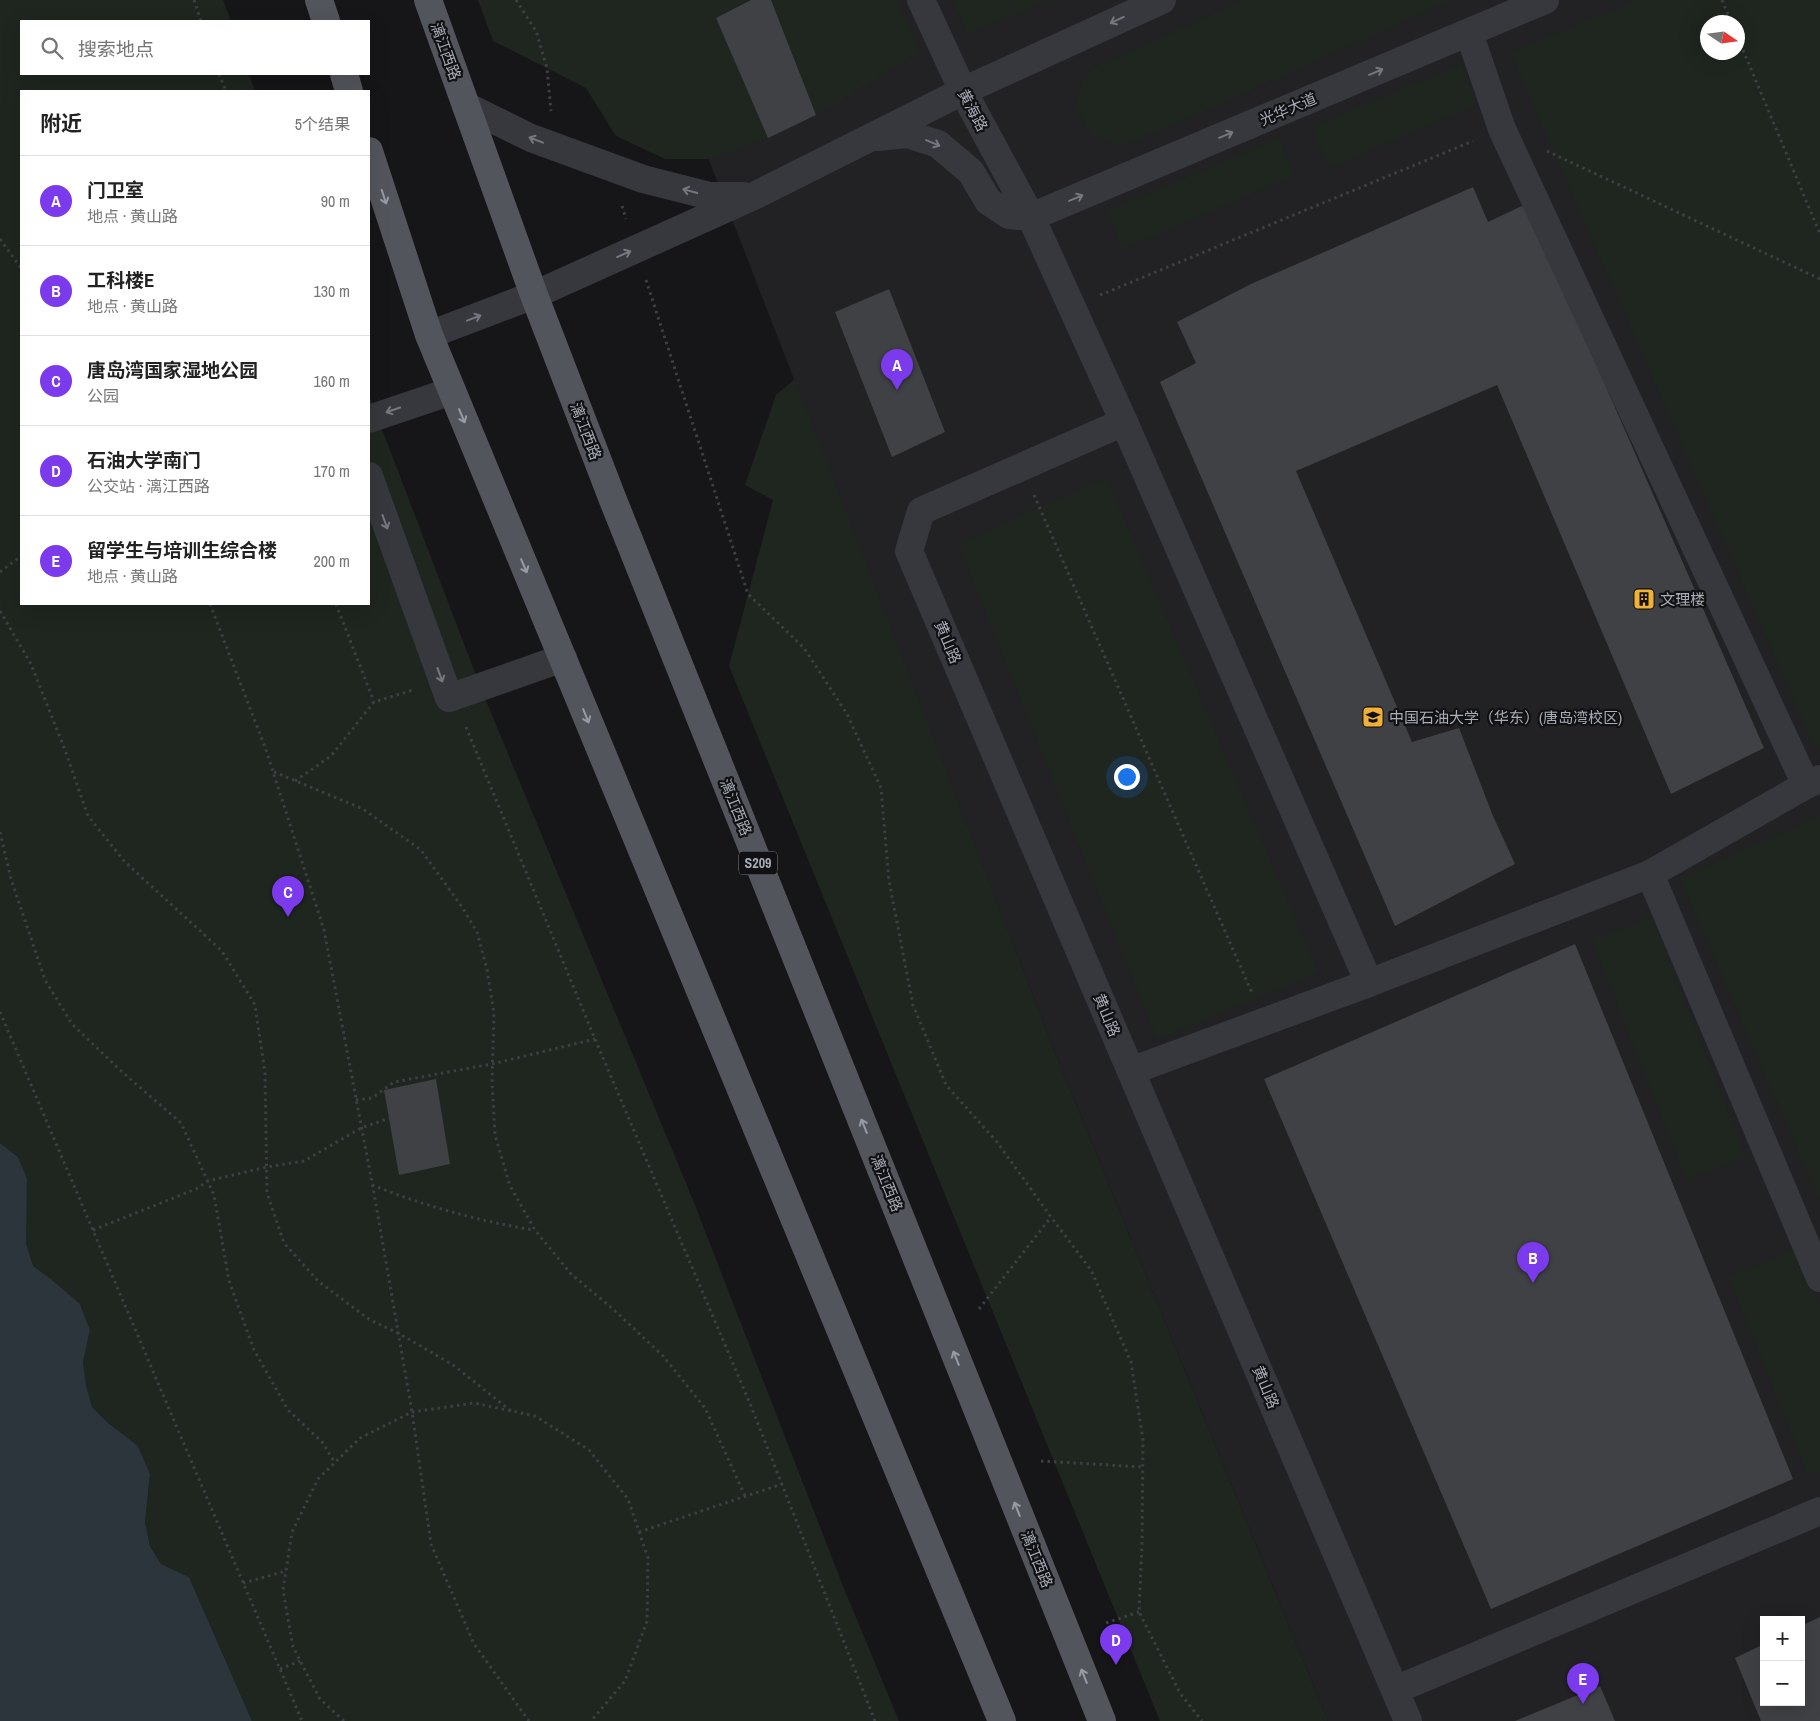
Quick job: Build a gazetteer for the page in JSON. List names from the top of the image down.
{
  "streets": {
    "main road": ["漓江西路", "S209"],
    "street": ["光华大道", "黄海路", "黄山路"]
  },
  "crossings": [
    ["光华大道", "黄海路"],
    ["黄海路", "黄山路"]
  ],
  "places": {
    "building": ["文理楼"],
    "school or university": ["中国石油大学（华东）(唐岛湾校区)"]
  },
  "north": "right",
  "page": {
    "search": "搜索地点",
    "heading": ["附近", "5个结果"],
    "list": [
      {
        "mark": "A",
        "name": "门卫室",
        "note": "地点 · 黄山路",
        "value": "90 m"
      },
      {
        "mark": "B",
        "name": "工科楼E",
        "note": "地点 · 黄山路",
        "value": "130 m"
      },
      {
        "mark": "C",
        "name": "唐岛湾国家湿地公园",
        "note": "公园",
        "value": "160 m"
      },
      {
        "mark": "D",
        "name": "石油大学南门",
        "note": "公交站 · 漓江西路",
        "value": "170 m"
      },
      {
        "mark": "E",
        "name": "留学生与培训生综合楼",
        "note": "地点 · 黄山路",
        "value": "200 m"
      }
    ],
    "pins": [
      "A",
      "C",
      "B",
      "D",
      "E"
    ],
    "map_buttons": ["+", "−"]
  }
}
